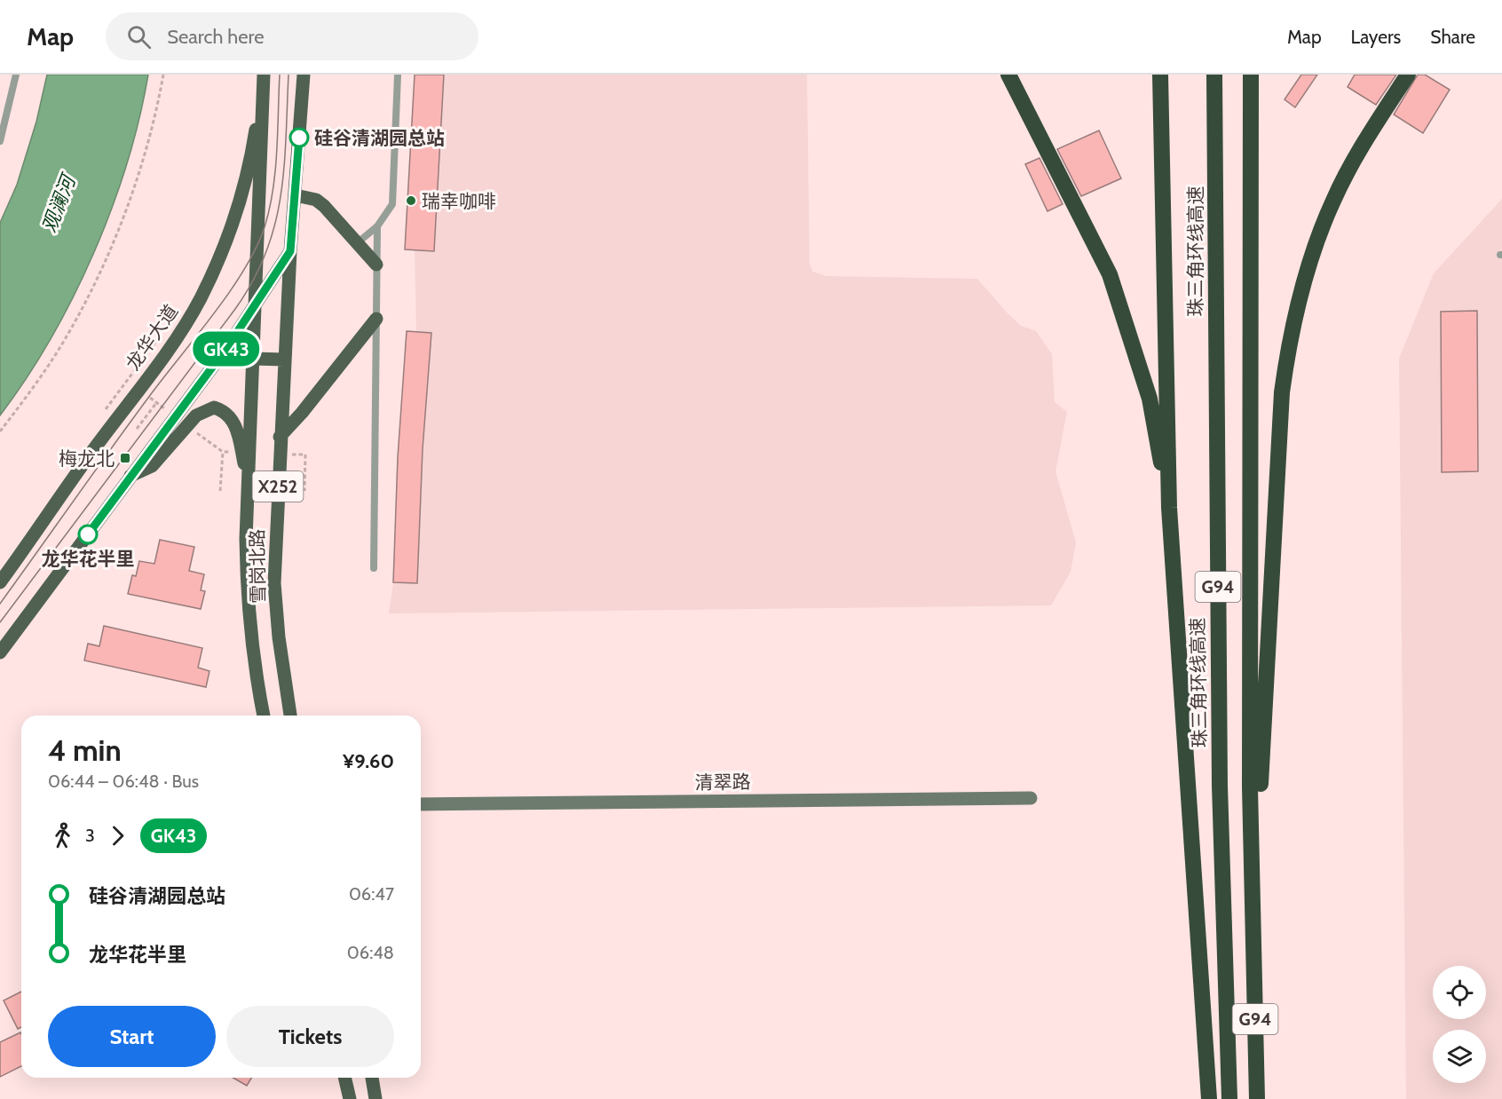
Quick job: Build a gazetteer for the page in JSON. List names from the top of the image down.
{
  "streets": {
    "highway": ["珠三角环线高速", "G94"],
    "main road": ["龙华大道", "X252", "雪岗北路"],
    "street": ["清翠路"]
  },
  "crossings": [
    ["龙华大道", "雪岗北路"],
    ["X252", "雪岗北路"]
  ],
  "water": ["观澜河"],
  "places": {
    "other": ["硅谷清湖园总站", "瑞幸咖啡", "龙华花半里"],
    "transit": ["梅龙北"]
  },
  "lines": ["bus line GK43"],
  "page": {
    "header": "Map",
    "search": "Search here",
    "nav": ["Map", "Layers", "Share"],
    "on_map": "GK43",
    "heading": ["4 min", "06:44 – 06:48 · Bus", "¥9.60"],
    "legs": ["3", "GK43"],
    "list": [
      {
        "name": "硅谷清湖园总站",
        "value": "06:47"
      },
      {
        "name": "龙华花半里",
        "value": "06:48"
      }
    ],
    "buttons": ["Start", "Tickets"]
  }
}
